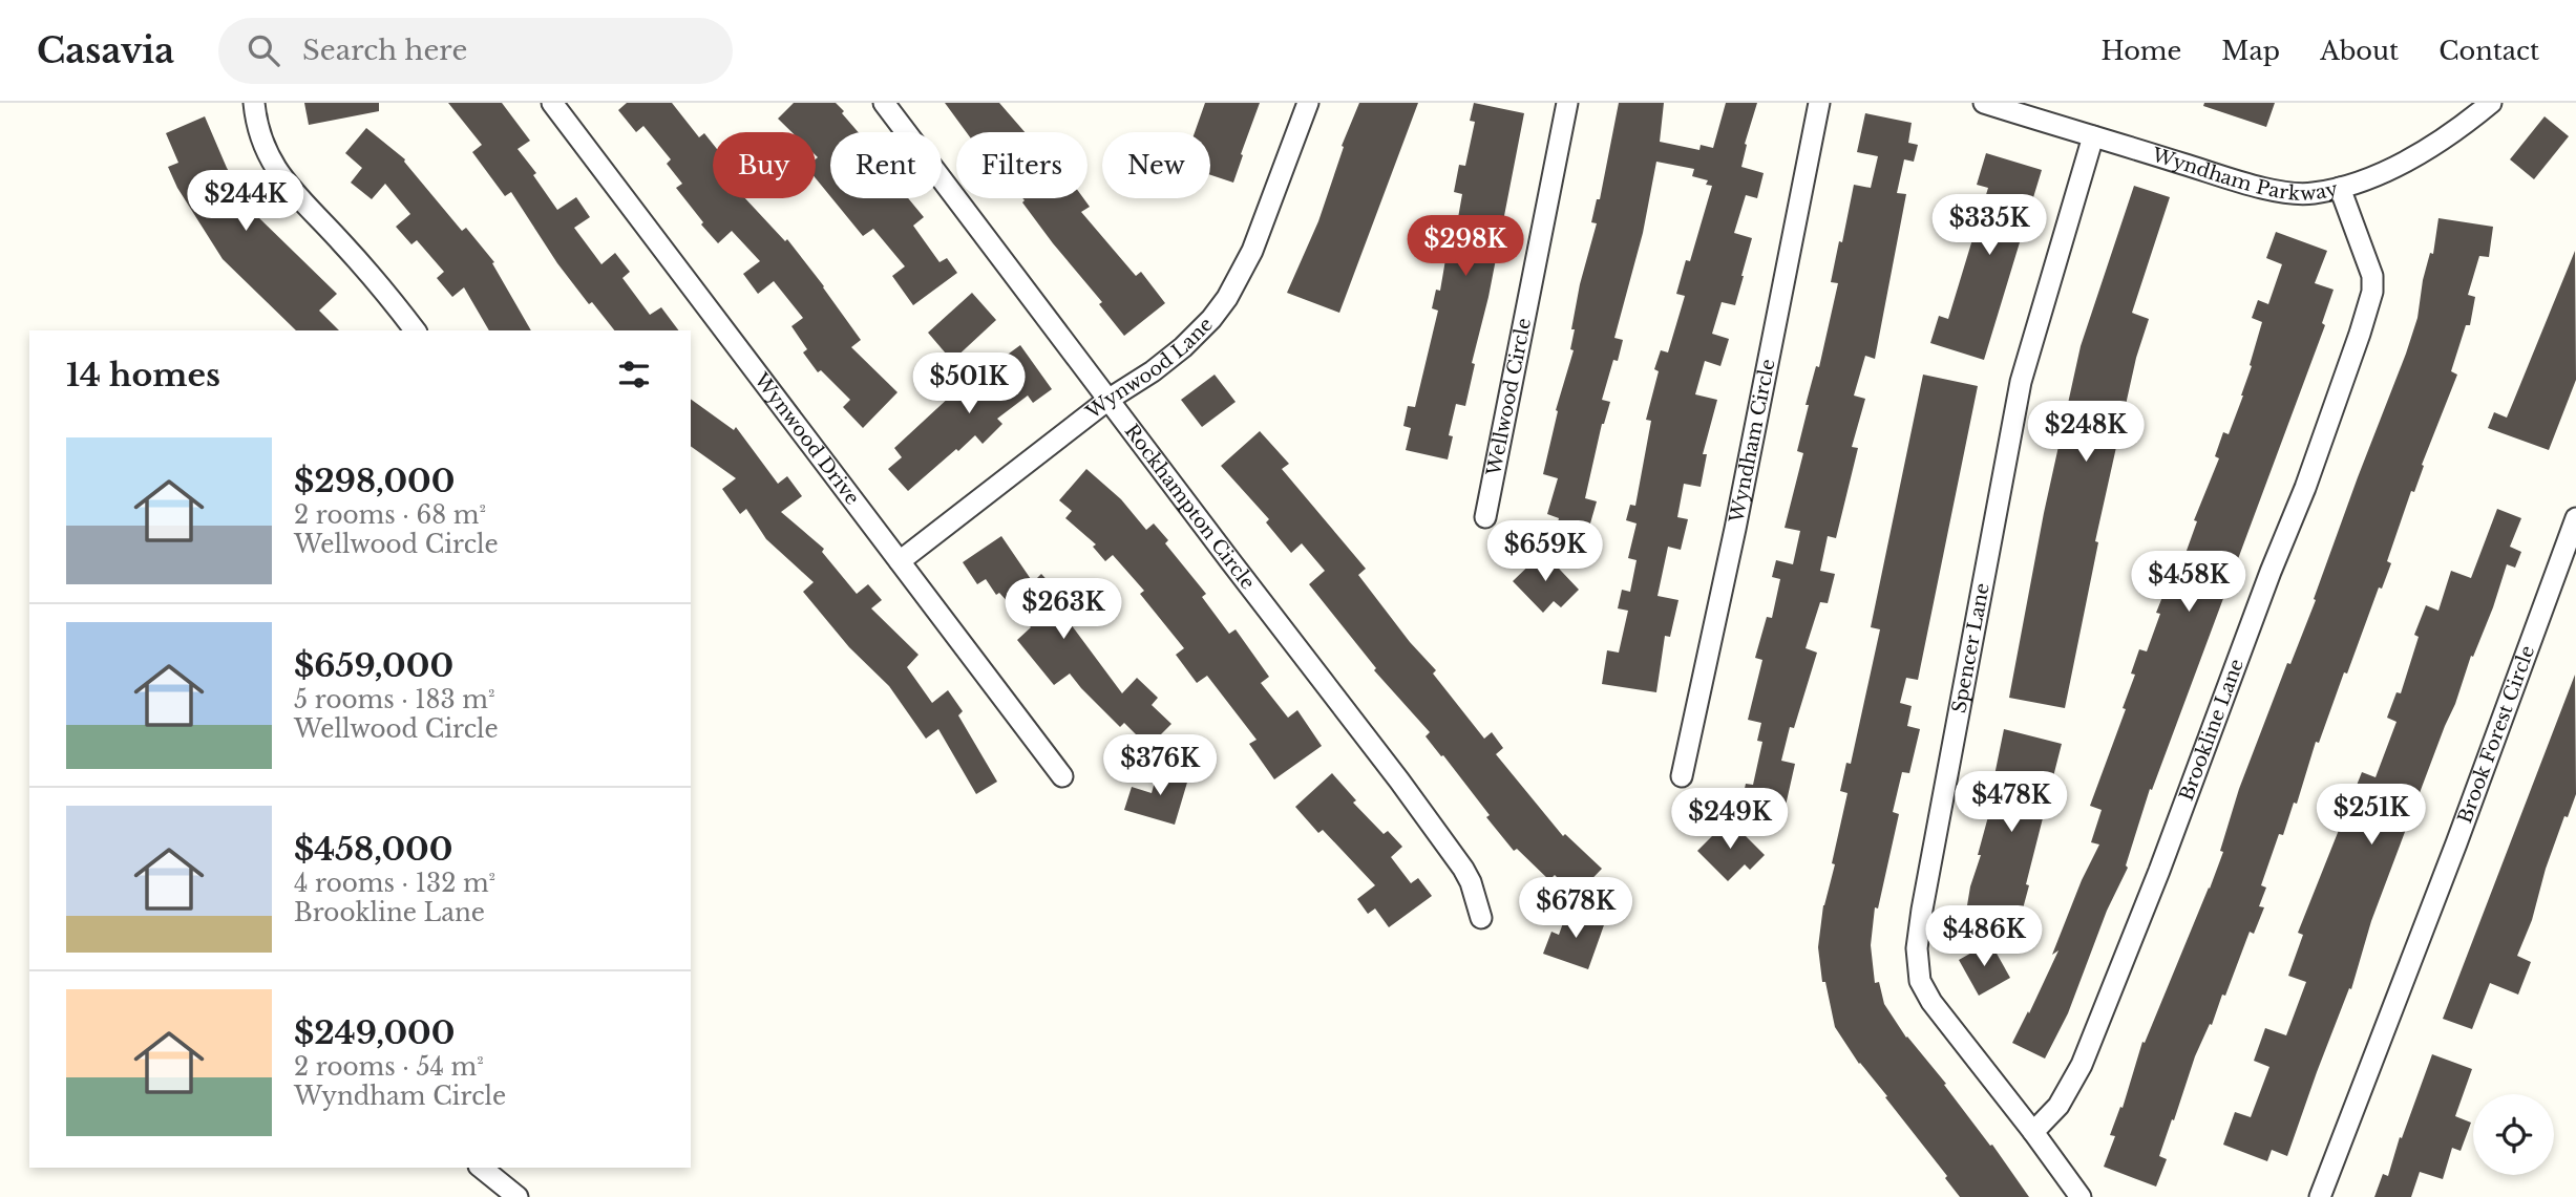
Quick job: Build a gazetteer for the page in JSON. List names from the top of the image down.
{
  "streets": {
    "street": [
      "Wyndham Parkway",
      "Wynwood Lane",
      "Wellwood Circle",
      "Wynwood Drive",
      "Wyndham Circle",
      "Rockhampton Circle",
      "Spencer Lane",
      "Brookline Lane",
      "Brook Forest Circle"
    ]
  },
  "crossings": [
    ["Wyndham Parkway", "Spencer Lane"],
    ["Wyndham Parkway", "Brookline Lane"],
    ["Wynwood Lane", "Wynwood Drive"],
    ["Wynwood Lane", "Rockhampton Circle"],
    ["Spencer Lane", "Brookline Lane"]
  ],
  "page": {
    "header": "Casavia",
    "search": "Search here",
    "nav": [
      "Home",
      "Map",
      "About",
      "Contact"
    ],
    "chip": [
      "Buy",
      "Rent",
      "Filters",
      "New"
    ],
    "price": [
      "$244K",
      "$335K",
      "$298K",
      "$501K",
      "$248K",
      "$659K",
      "$458K",
      "$263K",
      "$376K",
      "$478K",
      "$251K",
      "$249K",
      "$678K",
      "$486K"
    ],
    "heading": "14 homes",
    "list": [
      {
        "name": "$298,000",
        "note": "2 rooms · 68 m² · Wellwood Circle"
      },
      {
        "name": "$659,000",
        "note": "5 rooms · 183 m² · Wellwood Circle"
      },
      {
        "name": "$458,000",
        "note": "4 rooms · 132 m² · Brookline Lane"
      },
      {
        "name": "$249,000",
        "note": "2 rooms · 54 m² · Wyndham Circle"
      }
    ]
  }
}
